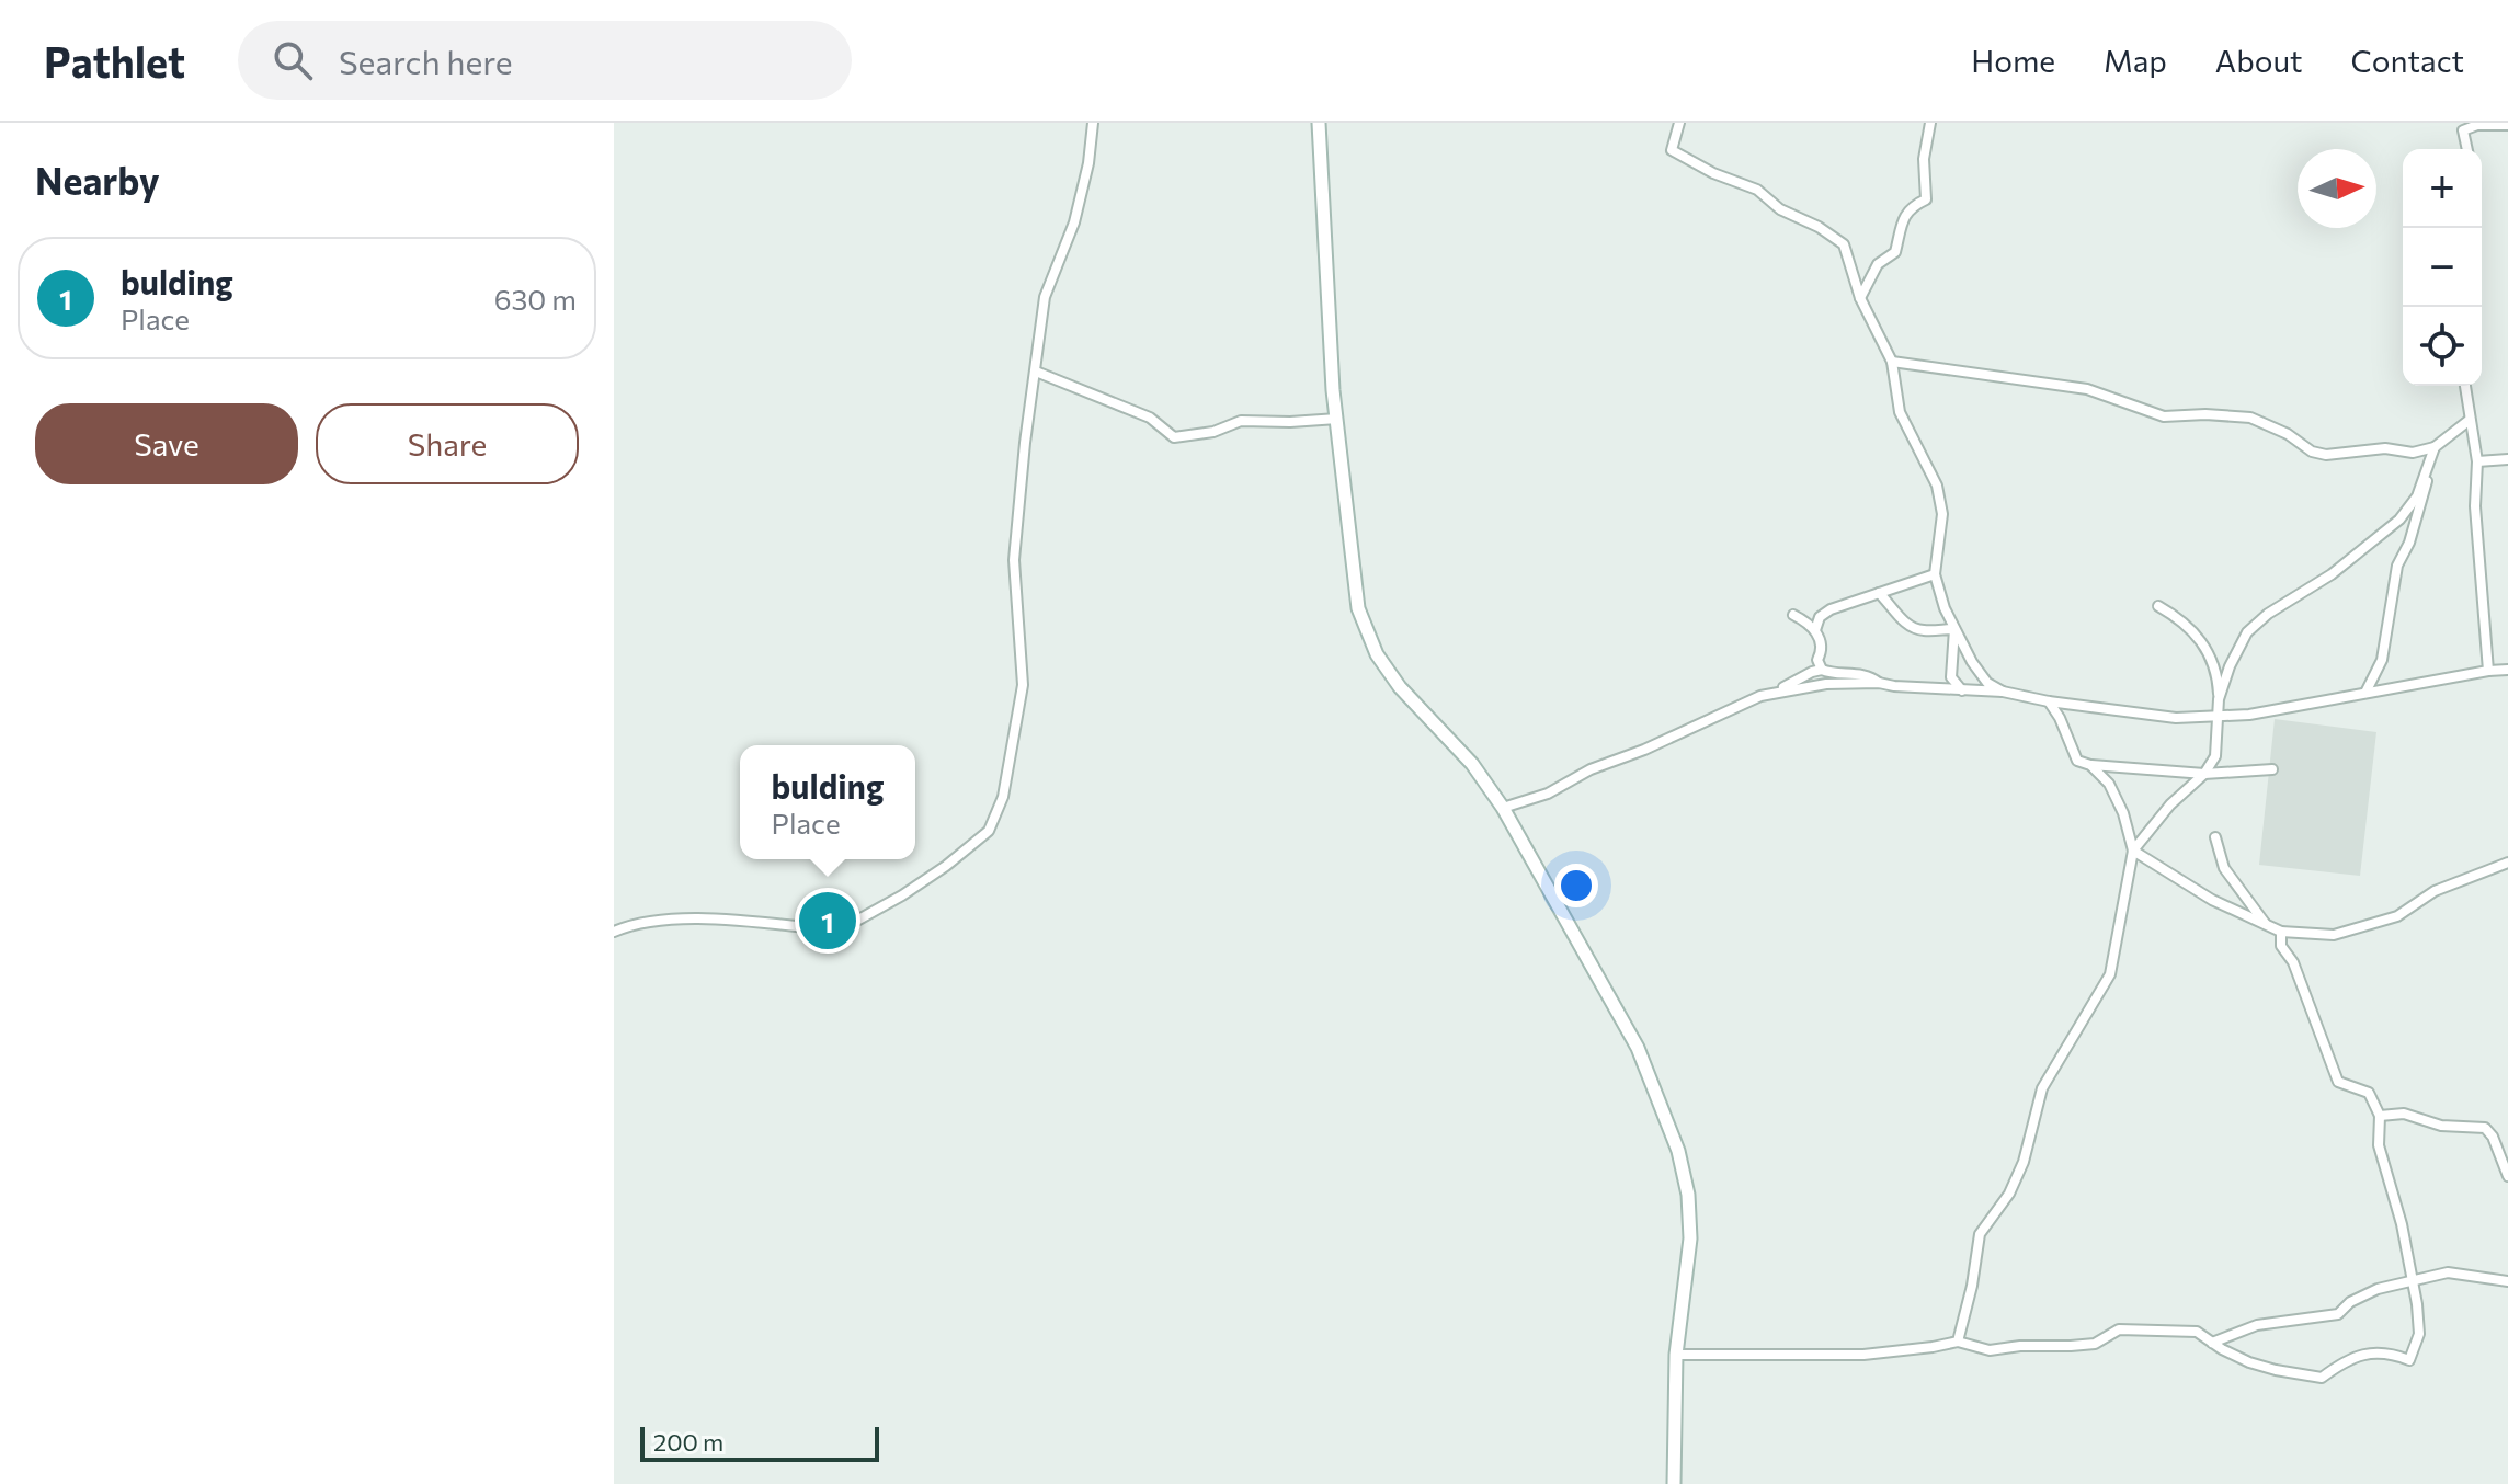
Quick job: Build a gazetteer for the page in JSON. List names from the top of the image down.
{
  "scale_bar": "200 m",
  "north": "right",
  "page": {
    "header": "Pathlet",
    "search": "Search here",
    "nav": [
      "Home",
      "Map",
      "About",
      "Contact"
    ],
    "heading": "Nearby",
    "map_buttons": ["+", "−"],
    "list": [
      {
        "mark": "1",
        "name": "bulding",
        "note": "Place",
        "value": "630 m"
      }
    ],
    "buttons": ["Save", "Share"],
    "popup": ["bulding", "Place"],
    "pins": "1",
    "scale": "200 m"
  }
}
